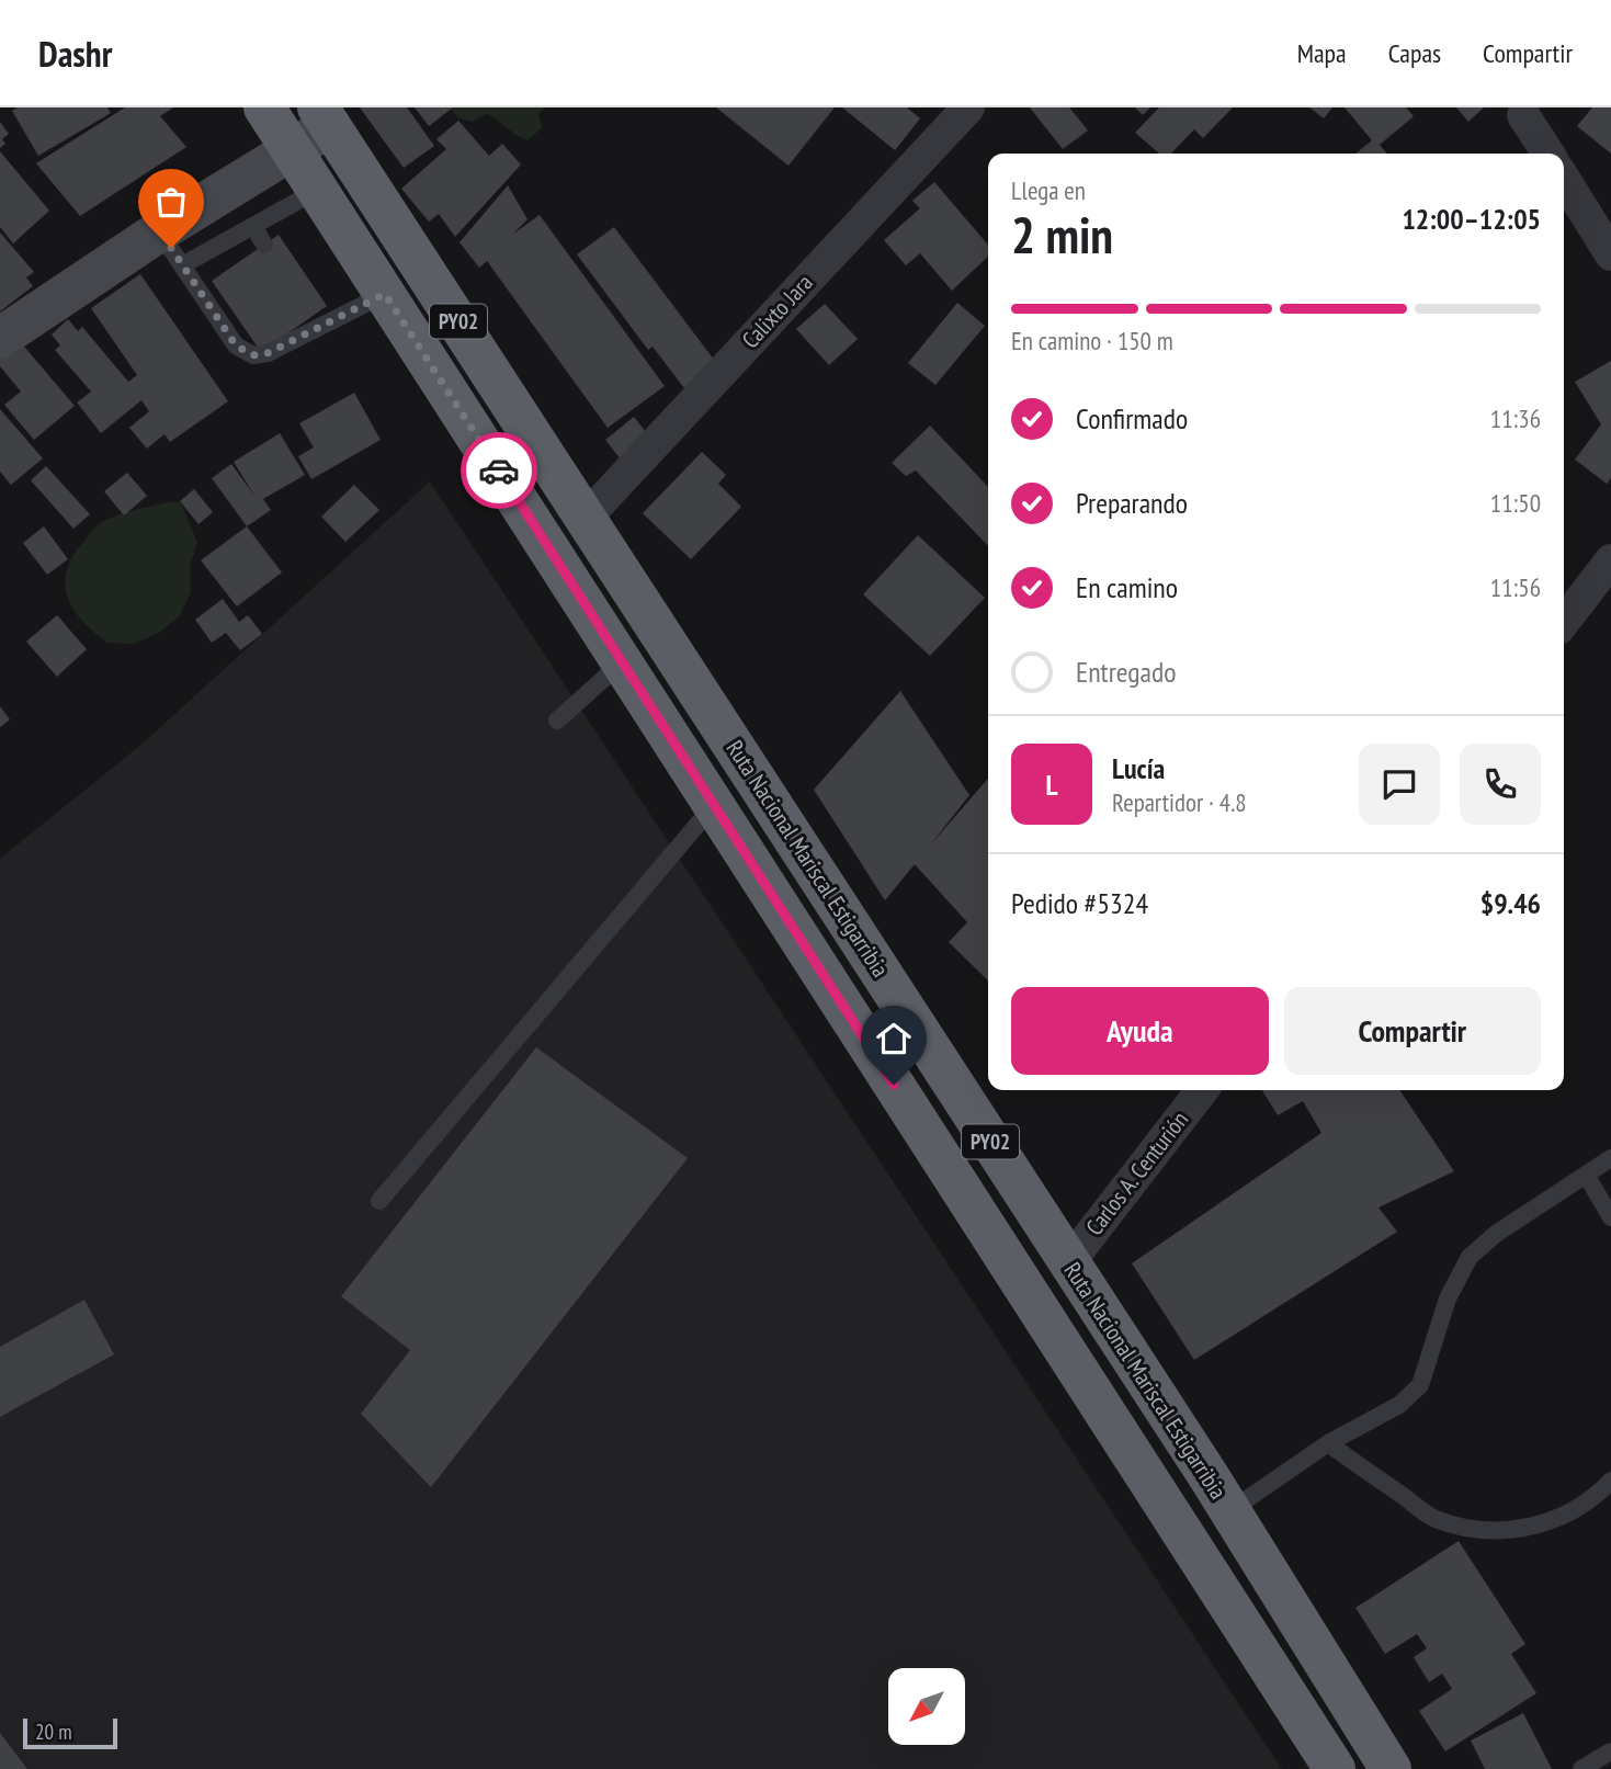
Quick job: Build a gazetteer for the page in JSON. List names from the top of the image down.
{
  "streets": {
    "highway": ["PY02", "Ruta Nacional Mariscal Estigarribia"],
    "street": ["Calixto Jara", "Carlos A. Centurión"]
  },
  "crossings": [
    ["Calixto Jara", "Ruta Nacional Mariscal Estigarribia"],
    ["Ruta Nacional Mariscal Estigarribia", "Carlos A. Centurión"]
  ],
  "scale_bar": "20 m",
  "north": "bottom left",
  "page": {
    "header": "Dashr",
    "nav": ["Mapa", "Capas", "Compartir"],
    "heading": ["2 min", "Llega en", "12:00–12:05"],
    "panel": [
      "Lucía",
      "Repartidor · 4.8",
      "Pedido #5324",
      "$9.46"
    ],
    "bar": "En camino · 150 m",
    "list": [
      ["Confirmado", "11:36"],
      ["Preparando", "11:50"],
      ["En camino", "11:56"],
      "Entregado"
    ],
    "round": "L",
    "buttons": ["Ayuda", "Compartir"],
    "scale": "20 m"
  }
}
